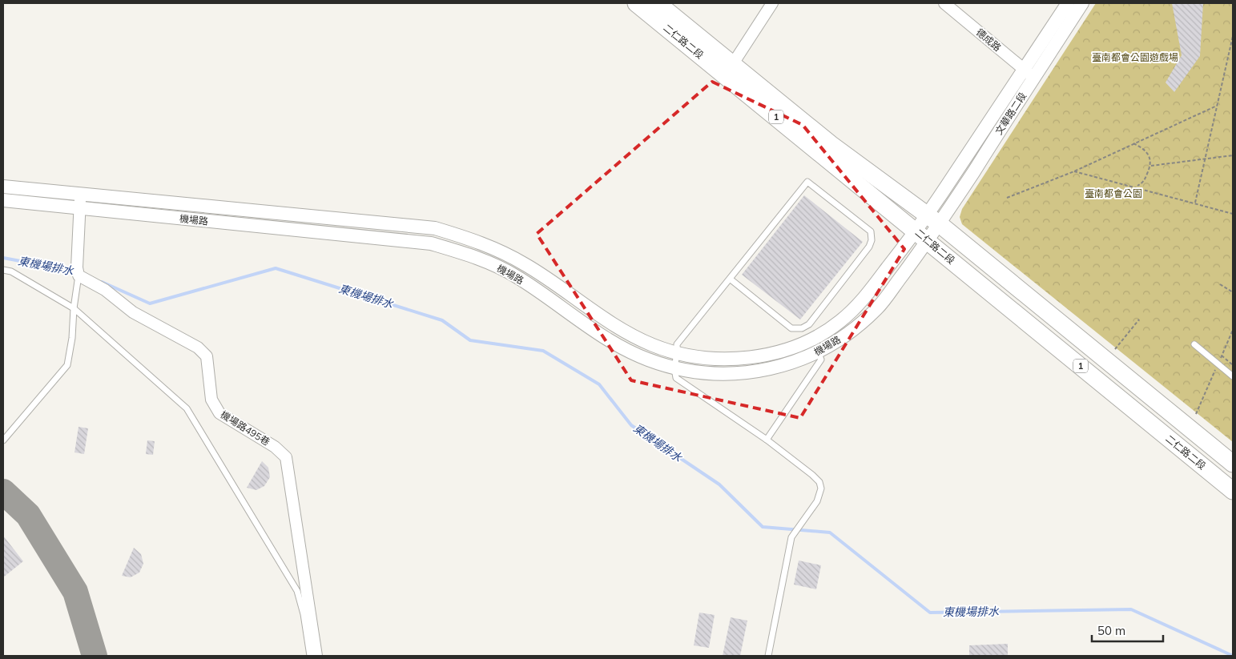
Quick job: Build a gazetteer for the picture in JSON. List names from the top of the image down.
{
  "streets": {
    "main road": ["二仁路二段", "1"],
    "street": [
      "德成路",
      "文華路二段",
      "機場路",
      "機場路495巷"
    ]
  },
  "crossings": [
    ["德成路", "文華路二段"],
    ["二仁路二段", "文華路二段"],
    ["二仁路二段", "機場路"],
    ["文華路二段", "機場路"]
  ],
  "water": ["東機場排水"],
  "parks": ["臺南都會公園遊戲場", "臺南都會公園"],
  "scale_bar": "50 m"
}
